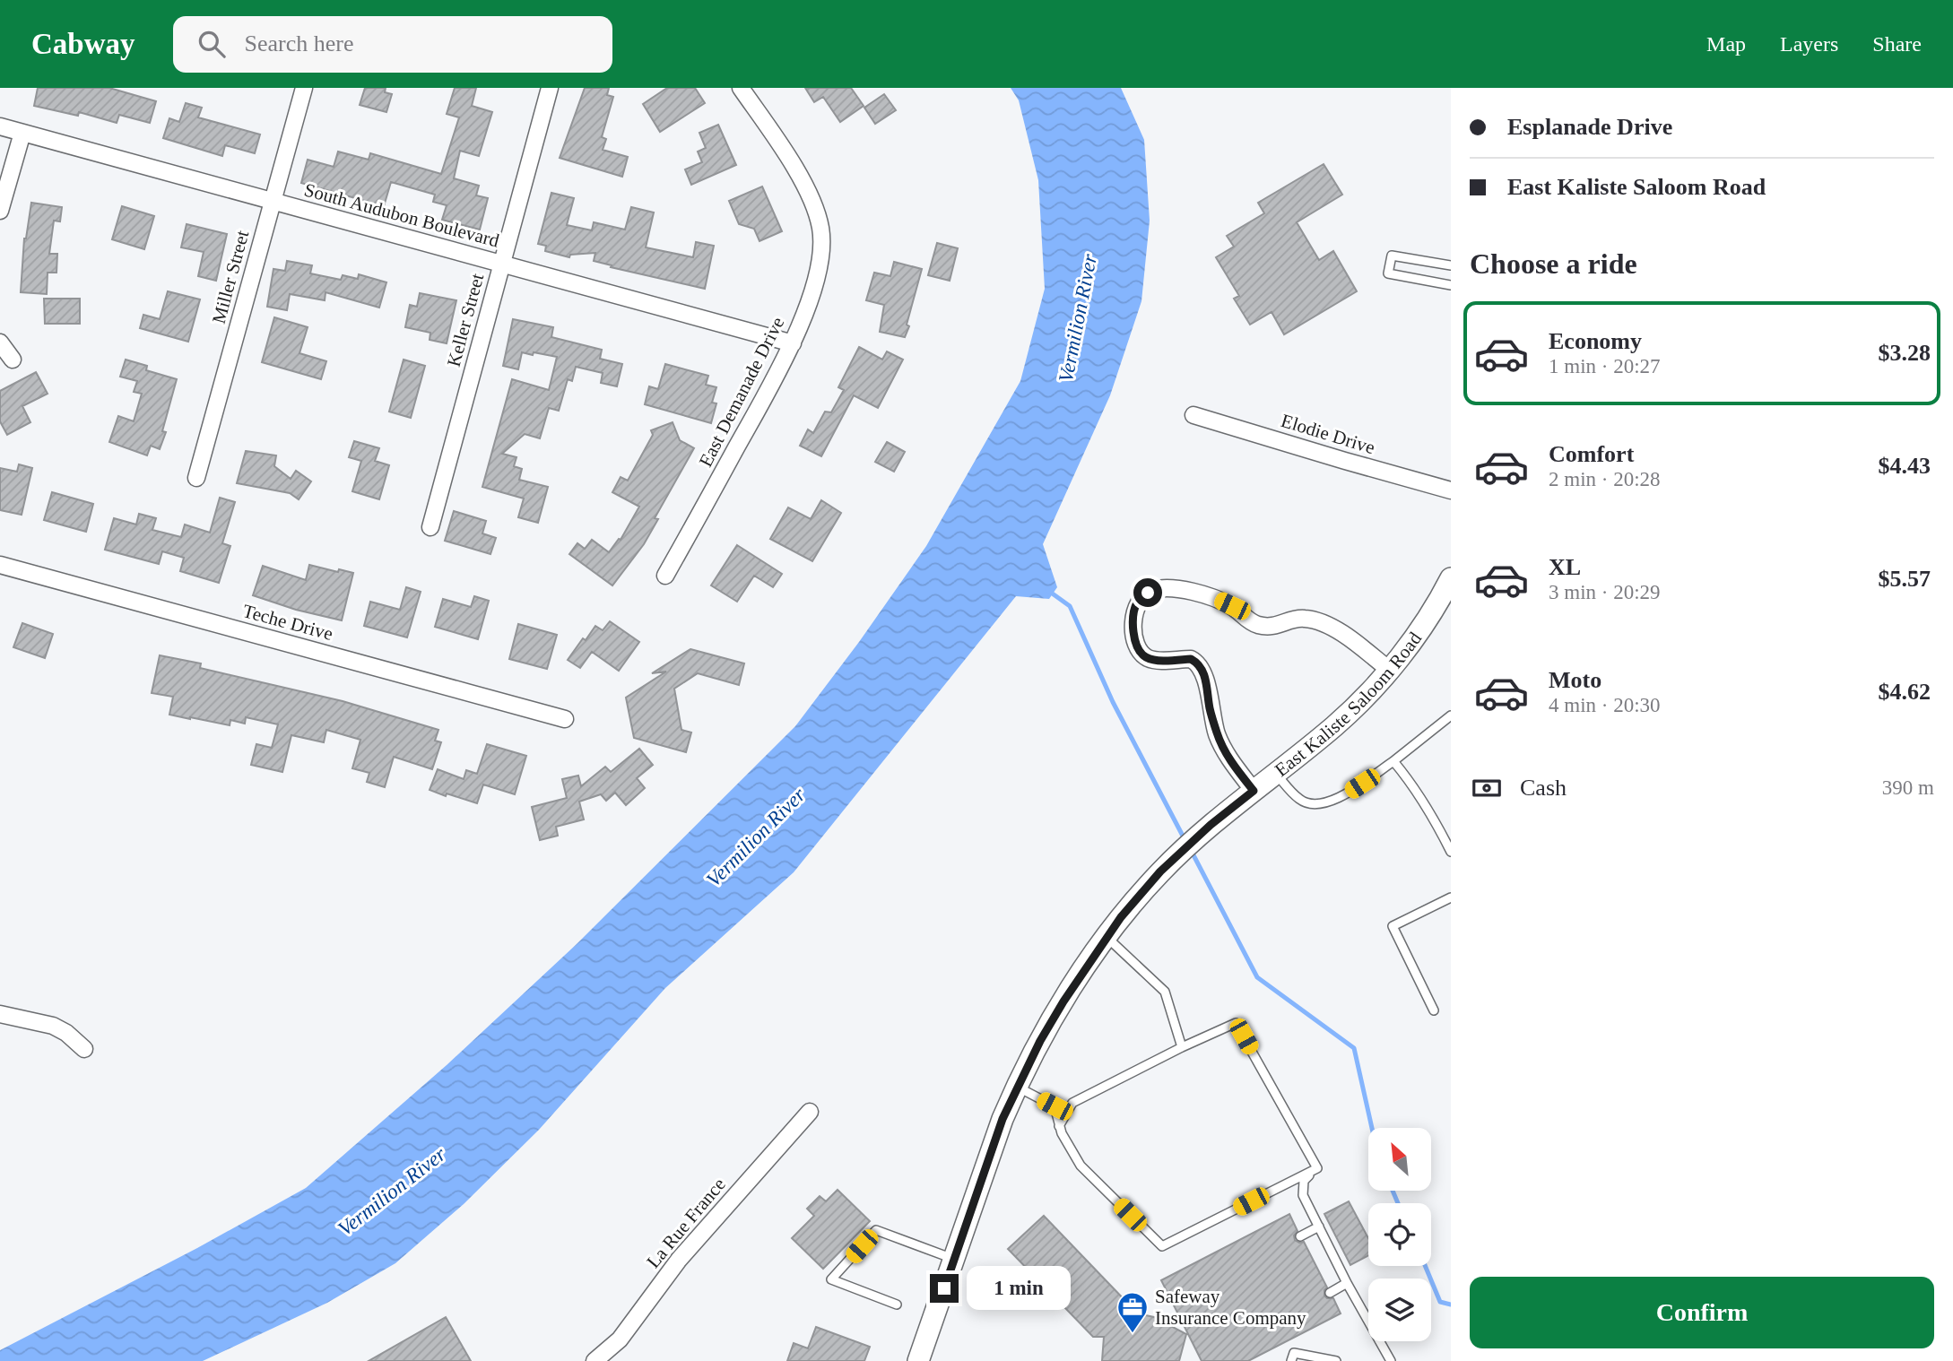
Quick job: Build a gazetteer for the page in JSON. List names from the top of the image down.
{
  "streets": {
    "main road": ["East Kaliste Saloom Road"],
    "street": [
      "South Audubon Boulevard",
      "Miller Street",
      "Keller Street",
      "East Demanade Drive",
      "Elodie Drive",
      "Teche Drive",
      "La Rue France"
    ]
  },
  "crossings": [
    ["South Audubon Boulevard", "Miller Street"],
    ["South Audubon Boulevard", "Keller Street"],
    ["South Audubon Boulevard", "East Demanade Drive"]
  ],
  "water": ["Vermilion River"],
  "places": {
    "office": ["Safeway Insurance Company"]
  },
  "north": "top left",
  "page": {
    "header": "Cabway",
    "search": "Search here",
    "nav": ["Map", "Layers", "Share"],
    "banner": ["Esplanade Drive", "East Kaliste Saloom Road"],
    "heading": "Choose a ride",
    "list": [
      {
        "name": "Economy",
        "note": "1 min · 20:27",
        "value": "$3.28"
      },
      {
        "name": "Comfort",
        "note": "2 min · 20:28",
        "value": "$4.43"
      },
      {
        "name": "XL",
        "note": "3 min · 20:29",
        "value": "$5.57"
      },
      {
        "name": "Moto",
        "note": "4 min · 20:30",
        "value": "$4.62"
      }
    ],
    "pay": ["Cash", "390 m"],
    "buttons": "Confirm",
    "bubble": "1 min"
  }
}
